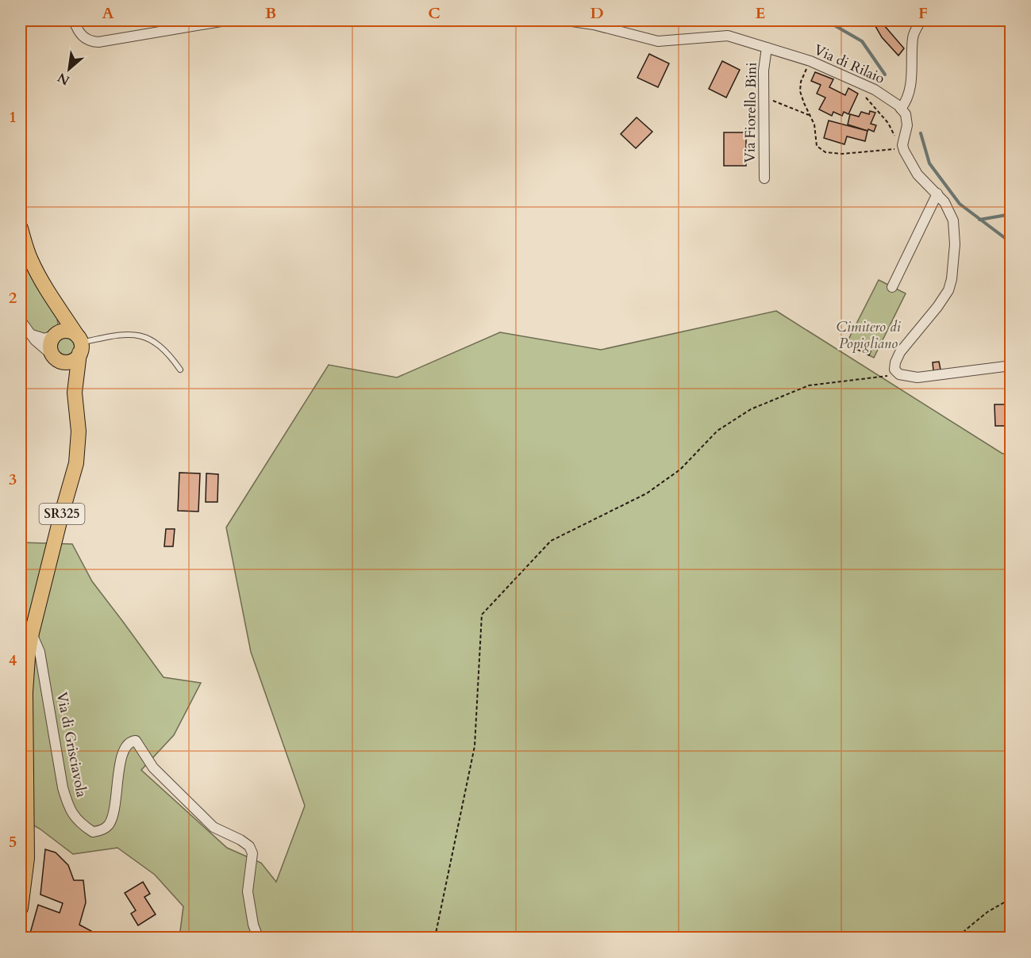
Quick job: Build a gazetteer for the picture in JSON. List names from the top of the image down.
{
  "streets": {
    "main road": ["SR325"],
    "street": ["Via di Rilaio", "Via Fiorello Bini", "Via di Grisciavola"]
  },
  "crossings": [
    ["Via di Rilaio", "Via Fiorello Bini"],
    ["SR325", "Via di Grisciavola"]
  ],
  "parks": ["Cimitero di Popigliano"],
  "north": "bottom left",
  "grid": {
    "columns": [
      "A",
      "B",
      "C",
      "D",
      "E",
      "F"
    ],
    "rows": [
      "1",
      "2",
      "3",
      "4",
      "5"
    ]
  }
}
